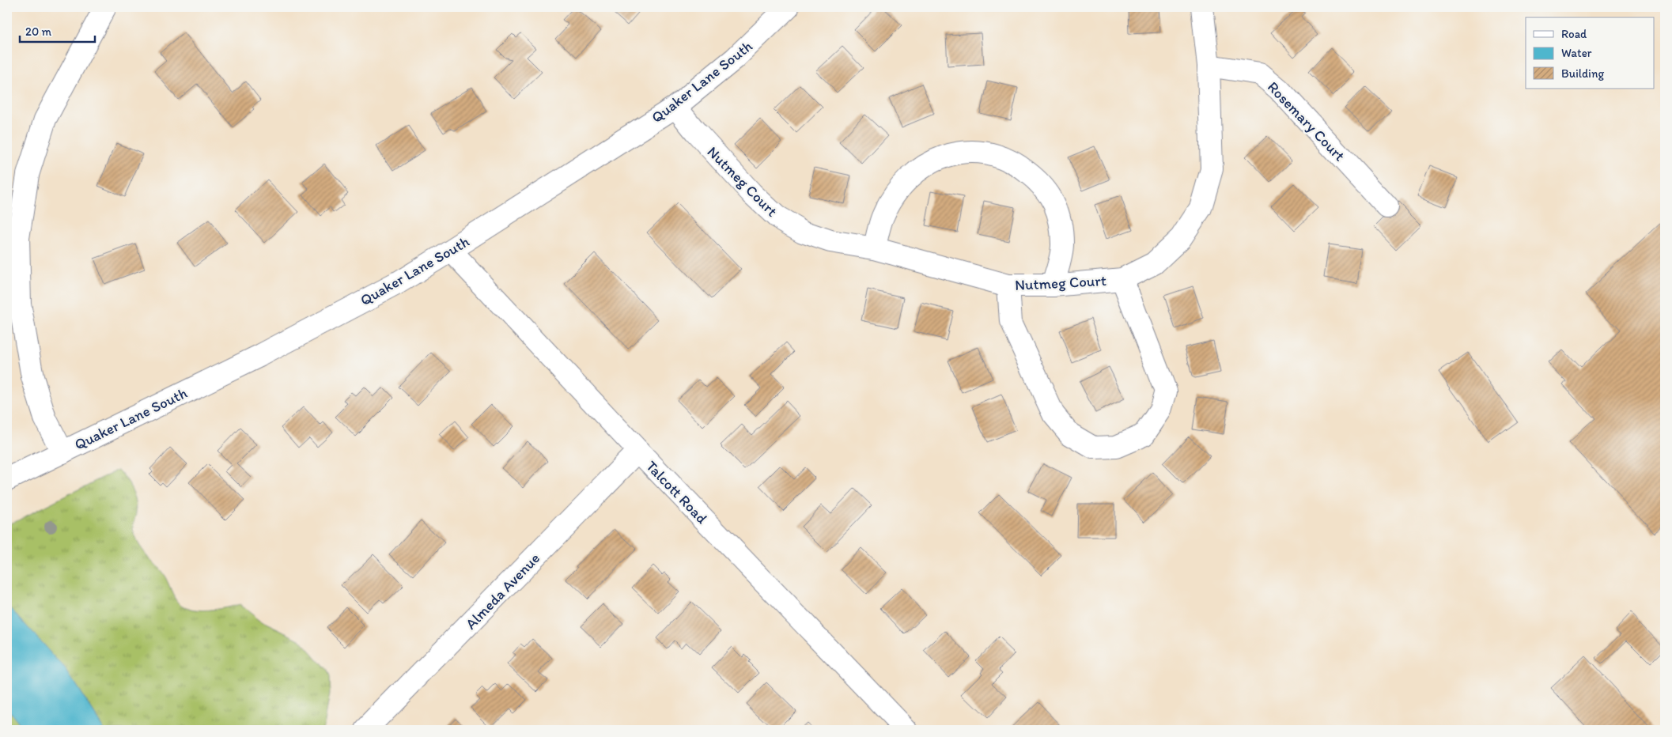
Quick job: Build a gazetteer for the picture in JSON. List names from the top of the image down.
{
  "streets": {
    "street": [
      "Quaker Lane South",
      "Rosemary Court",
      "Nutmeg Court",
      "Talcott Road",
      "Almeda Avenue"
    ]
  },
  "crossings": [
    ["Quaker Lane South", "Nutmeg Court"],
    ["Quaker Lane South", "Talcott Road"],
    ["Rosemary Court", "Nutmeg Court"],
    ["Talcott Road", "Almeda Avenue"]
  ],
  "legend": ["Road", "Water", "Building"],
  "scale_bar": "20 m"
}
